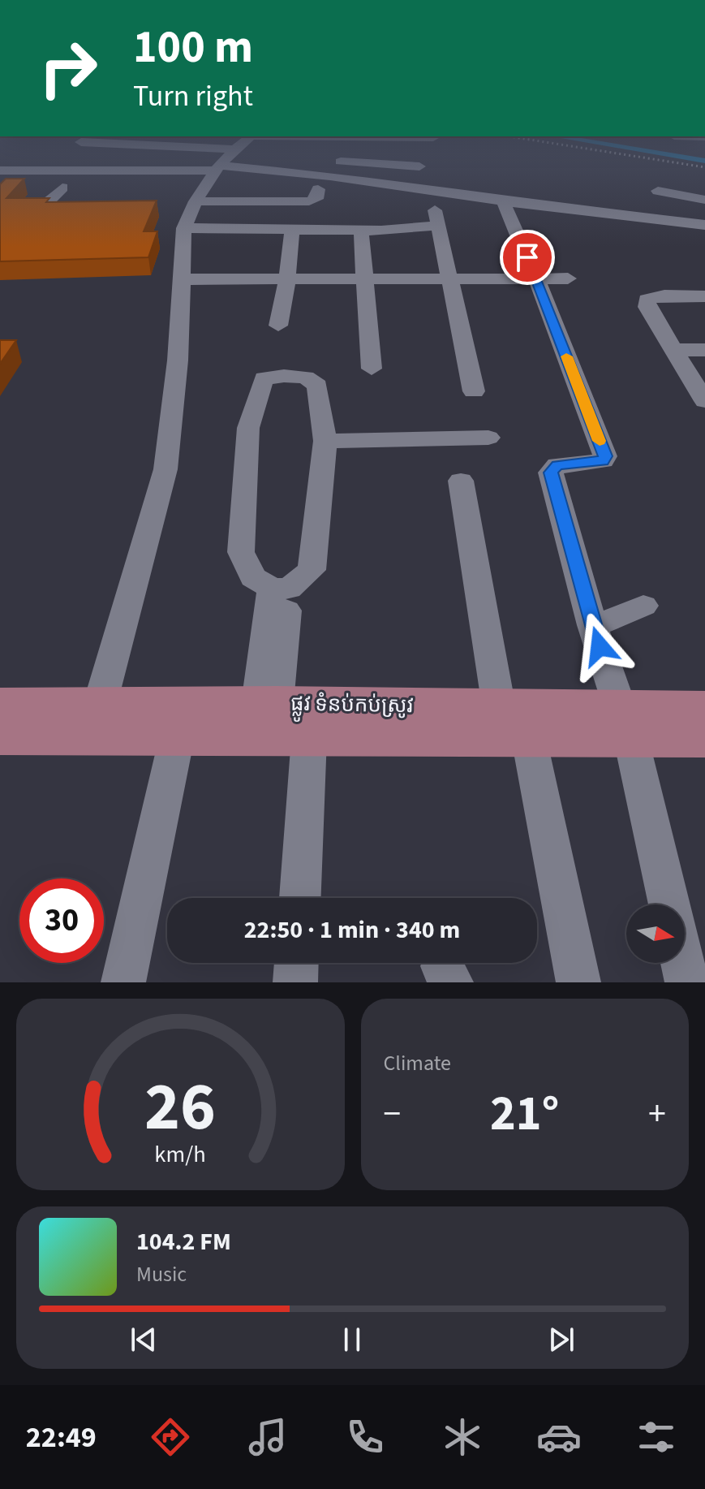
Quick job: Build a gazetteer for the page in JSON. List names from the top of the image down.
{
  "streets": {
    "main road": ["ផ្លូវ ទំនប់កប់ស្រូវ"]
  },
  "north": "right",
  "page": {
    "turn": ["100 m", "Turn right"],
    "limit": "30",
    "trip": "22:50 · 1 min · 340 m",
    "tile": "Climate",
    "heat": ["−", "21°", "+"],
    "song": ["104.2 FM", "Music"],
    "tabs": "22:49",
    "gauge": ["26", "km/h"]
  }
}
